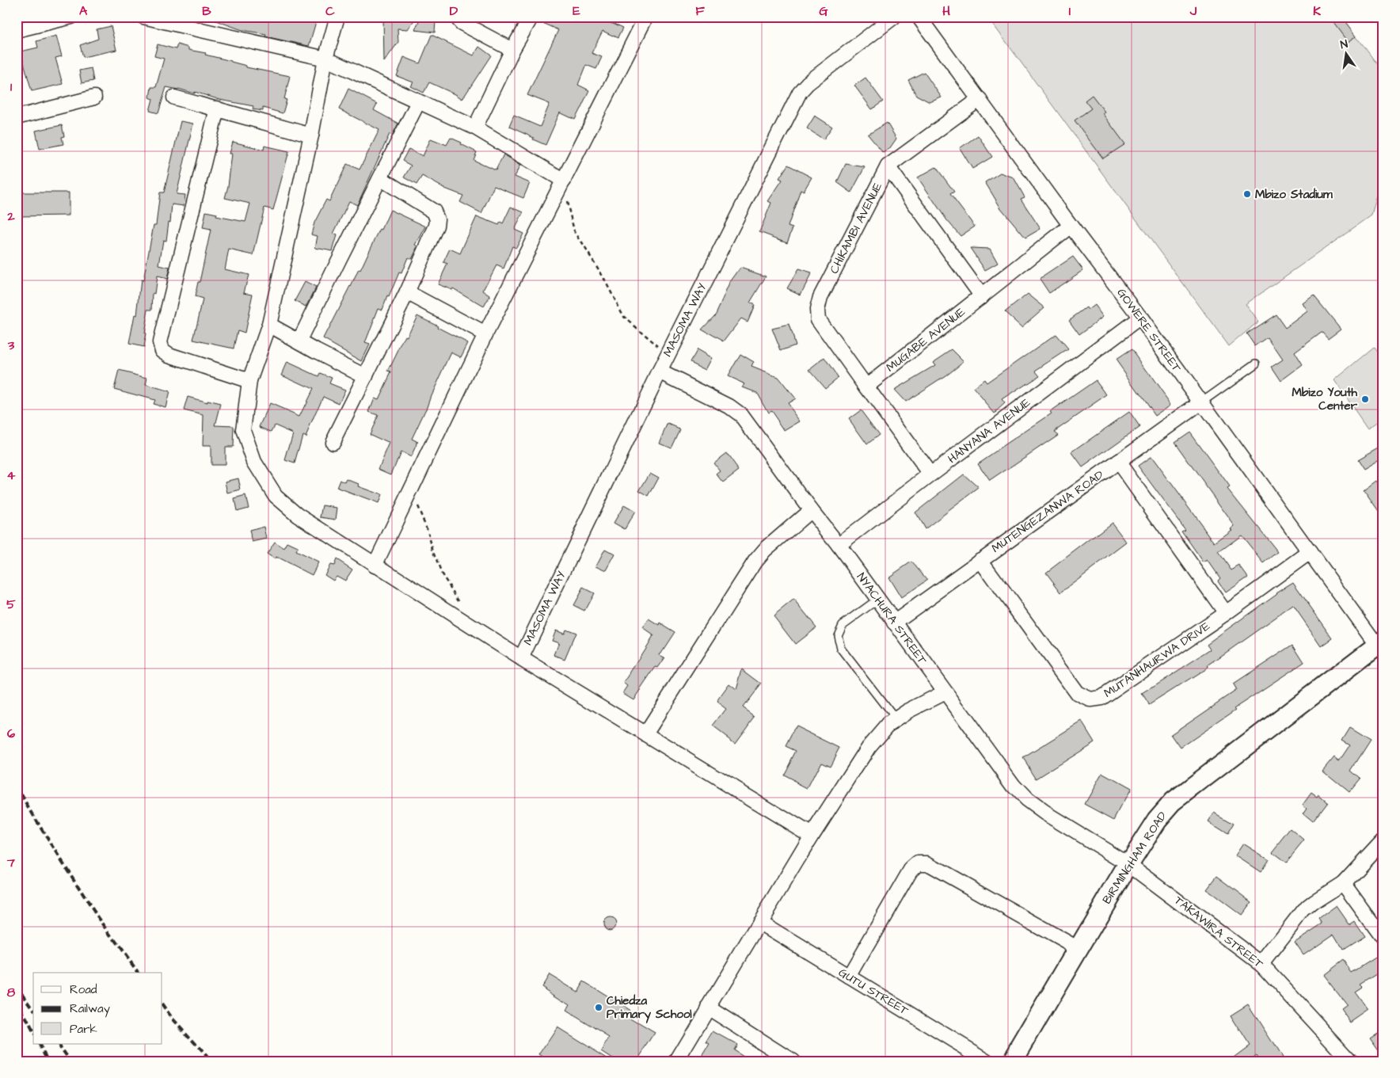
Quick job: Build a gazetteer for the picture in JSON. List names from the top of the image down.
{
  "streets": {
    "street": [
      "CHIKAMBI AVENUE",
      "MASOMA WAY",
      "GOWERE STREET",
      "MUGABE AVENUE",
      "HANYANA AVENUE",
      "MUTENGEZANWA ROAD",
      "NYACHURA STREET",
      "MUTANHAURWA DRIVE",
      "BIRMINGHAM ROAD",
      "TAKAWIRA STREET",
      "GUTU STREET"
    ]
  },
  "crossings": [
    ["CHIKAMBI AVENUE", "GOWERE STREET"],
    ["CHIKAMBI AVENUE", "MUGABE AVENUE"],
    ["MASOMA WAY", "NYACHURA STREET"],
    ["GOWERE STREET", "MUGABE AVENUE"],
    ["GOWERE STREET", "HANYANA AVENUE"],
    ["GOWERE STREET", "MUTENGEZANWA ROAD"],
    ["GOWERE STREET", "MUTANHAURWA DRIVE"],
    ["GOWERE STREET", "BIRMINGHAM ROAD"],
    ["HANYANA AVENUE", "NYACHURA STREET"],
    ["MUTENGEZANWA ROAD", "NYACHURA STREET"],
    ["MUTENGEZANWA ROAD", "MUTANHAURWA DRIVE"],
    ["NYACHURA STREET", "BIRMINGHAM ROAD"],
    ["NYACHURA STREET", "TAKAWIRA STREET"],
    ["BIRMINGHAM ROAD", "TAKAWIRA STREET"]
  ],
  "places": ["Mbizo Stadium", "Mbizo Youth Center", "Chiedza Primary School"],
  "legend": ["Road", "Railway", "Park"],
  "north": "top",
  "grid": {
    "columns": [
      "A",
      "B",
      "C",
      "D",
      "E",
      "F",
      "G",
      "H",
      "I",
      "J",
      "K"
    ],
    "rows": [
      "1",
      "2",
      "3",
      "4",
      "5",
      "6",
      "7",
      "8"
    ]
  }
}
